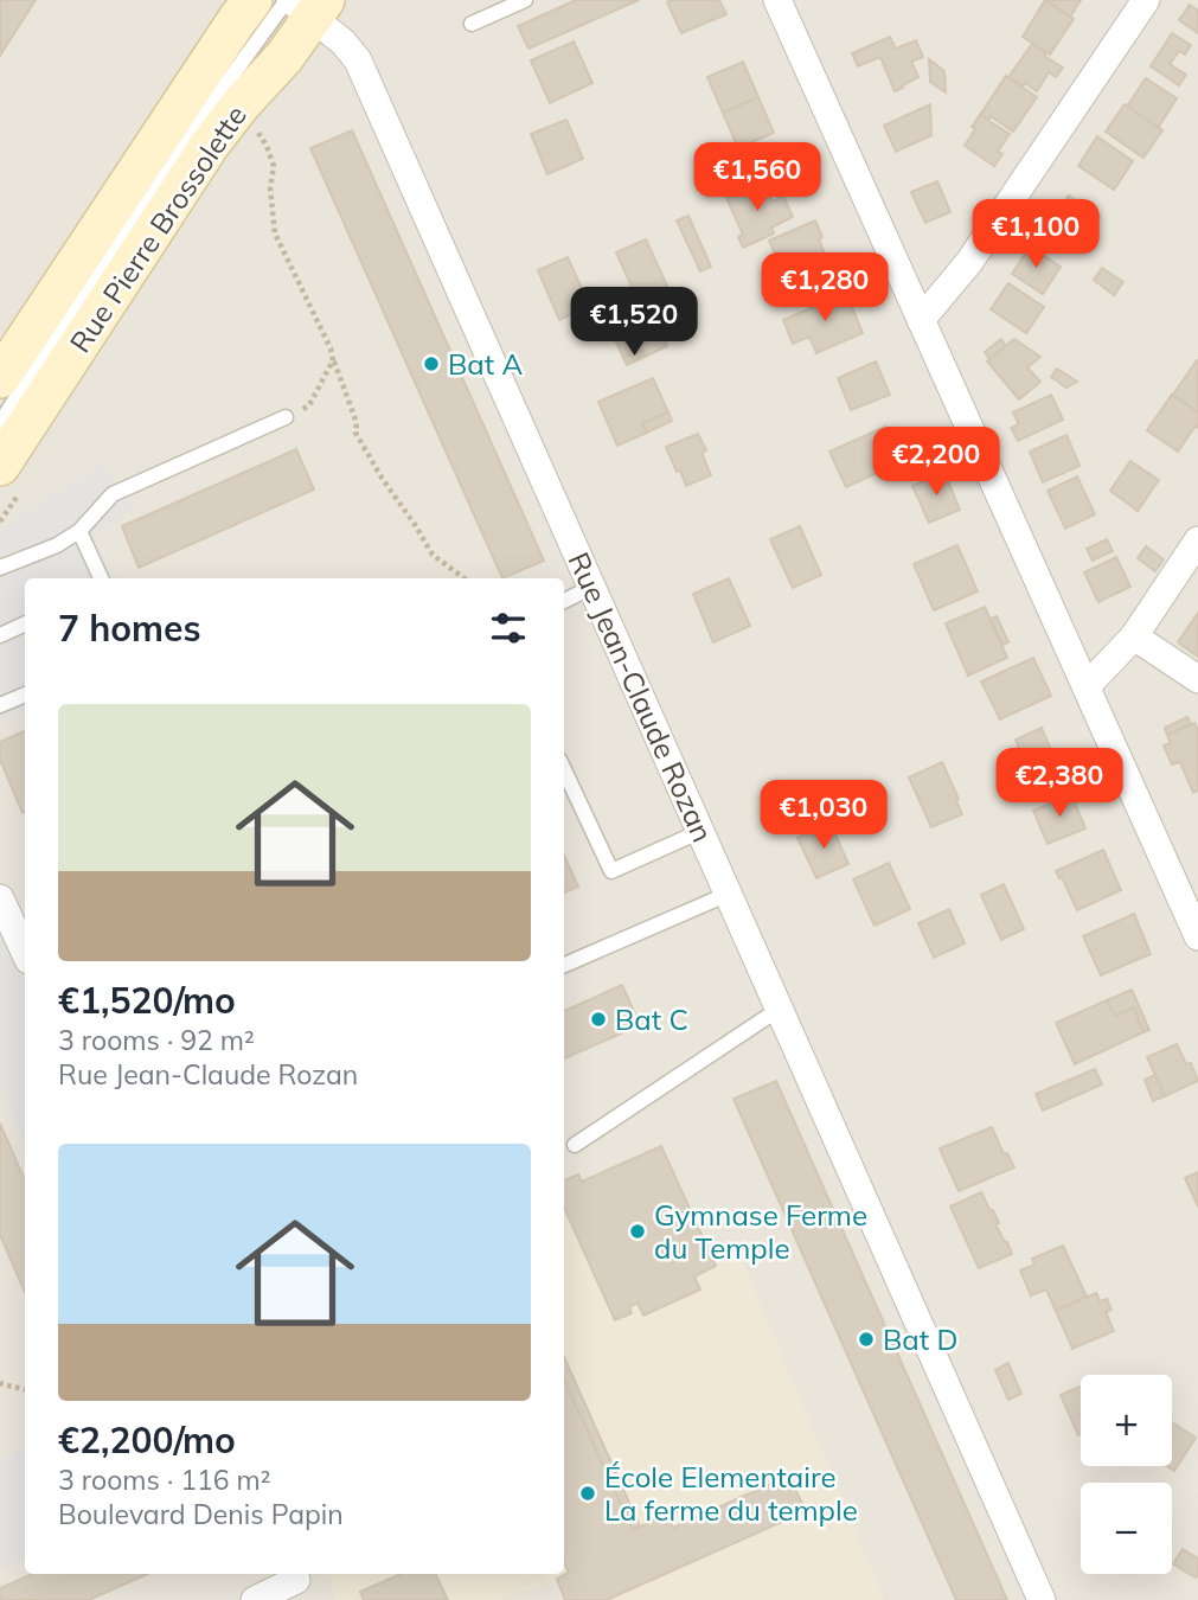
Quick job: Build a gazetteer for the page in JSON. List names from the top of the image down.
{
  "streets": {
    "main road": ["Rue Pierre Brossolette"],
    "street": ["Rue Jean-Claude Rozan"]
  },
  "crossings": [
    ["Rue Pierre Brossolette", "Rue Jean-Claude Rozan"]
  ],
  "places": [
    "Bat A",
    "Bat C",
    "Gymnase Ferme du Temple",
    "Bat D",
    "École Elementaire La ferme du temple"
  ],
  "page": {
    "price": [
      "€1,560",
      "€1,100",
      "€1,280",
      "€1,520",
      "€2,200",
      "€2,380",
      "€1,030"
    ],
    "heading": "7 homes",
    "list": [
      {
        "name": "€1,520/mo",
        "note": "3 rooms · 92 m² · Rue Jean-Claude Rozan"
      },
      {
        "name": "€2,200/mo",
        "note": "3 rooms · 116 m² · Boulevard Denis Papin"
      }
    ],
    "map_buttons": ["+", "−"]
  }
}
